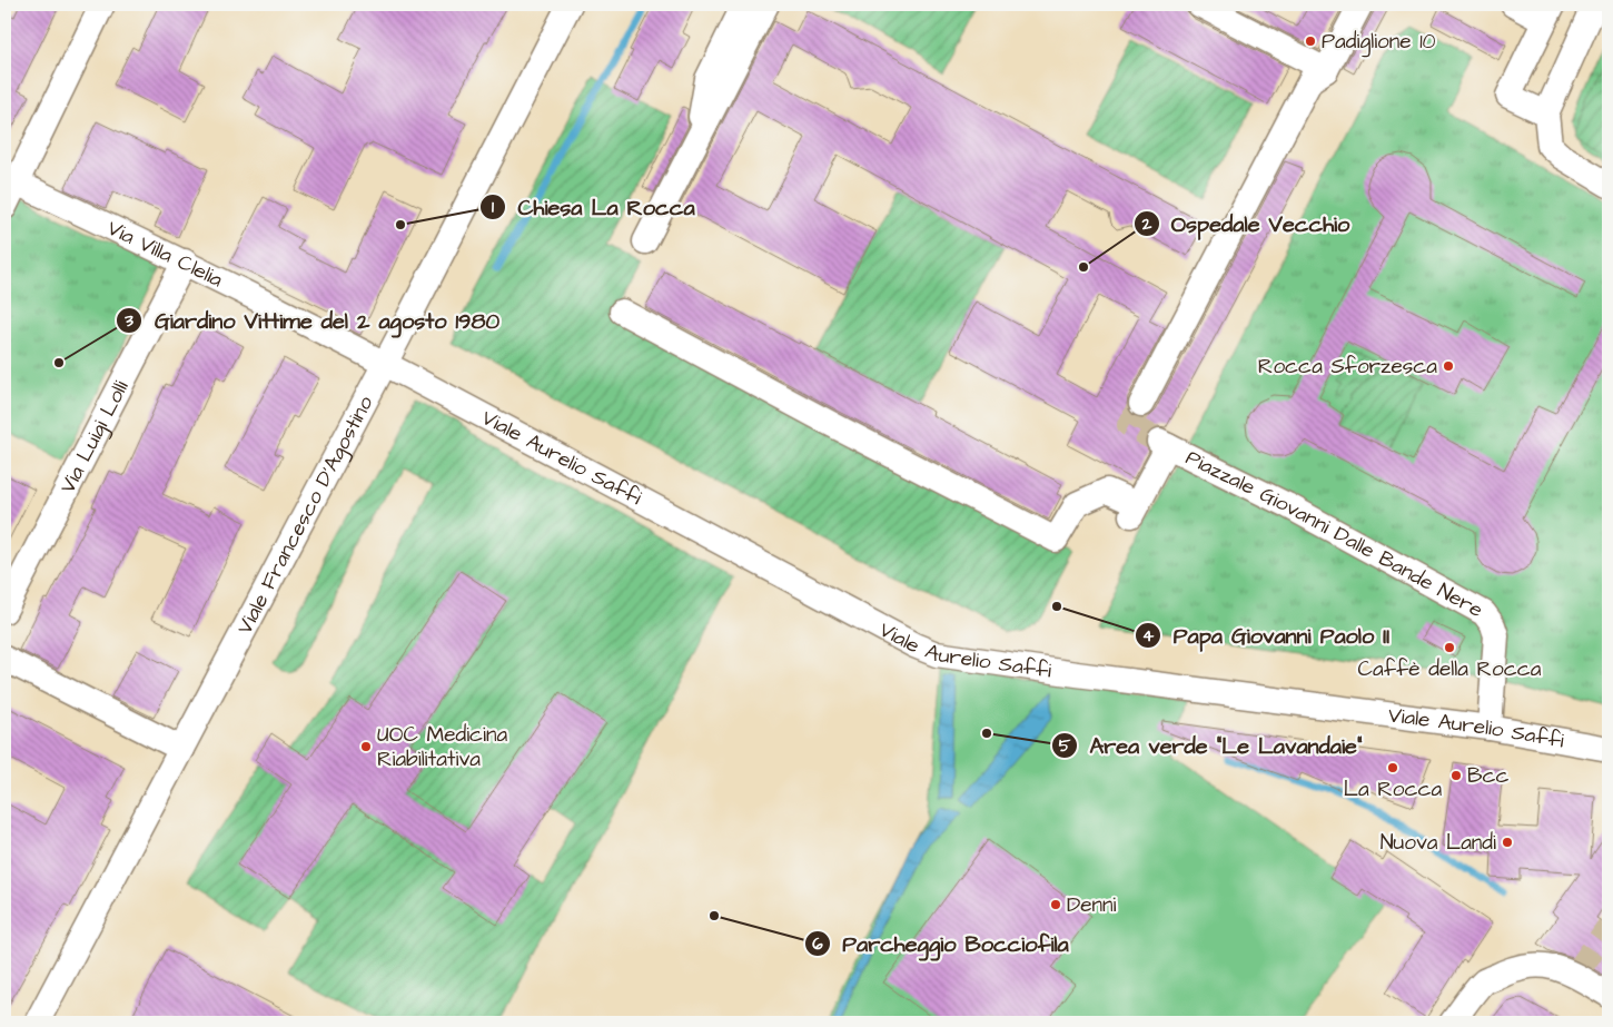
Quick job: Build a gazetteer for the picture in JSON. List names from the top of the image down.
{
  "streets": {
    "street": [
      "Via Villa Clelia",
      "Via Luigi Lolli",
      "Viale Aurelio Saffi",
      "Viale Francesco D'Agostino",
      "Piazzale Giovanni Dalle Bande Nere"
    ]
  },
  "crossings": [
    ["Via Villa Clelia", "Via Luigi Lolli"],
    ["Via Villa Clelia", "Viale Aurelio Saffi"],
    ["Via Villa Clelia", "Viale Francesco D'Agostino"],
    ["Viale Aurelio Saffi", "Viale Francesco D'Agostino"],
    ["Viale Aurelio Saffi", "Piazzale Giovanni Dalle Bande Nere"]
  ],
  "places": [
    "Padiglione 10",
    "Chiesa La Rocca",
    "Ospedale Vecchio",
    "Giardino Vittime del 2 agosto 1980",
    "Rocca Sforzesca",
    "Papa Giovanni Paolo II",
    "Caffè della Rocca",
    "Area verde \"Le Lavandaie\"",
    "UOC Medicina Riabilitativa",
    "La Rocca",
    "Bcc",
    "Nuova Landi",
    "Denni",
    "Parcheggio Bocciofila"
  ]
}
